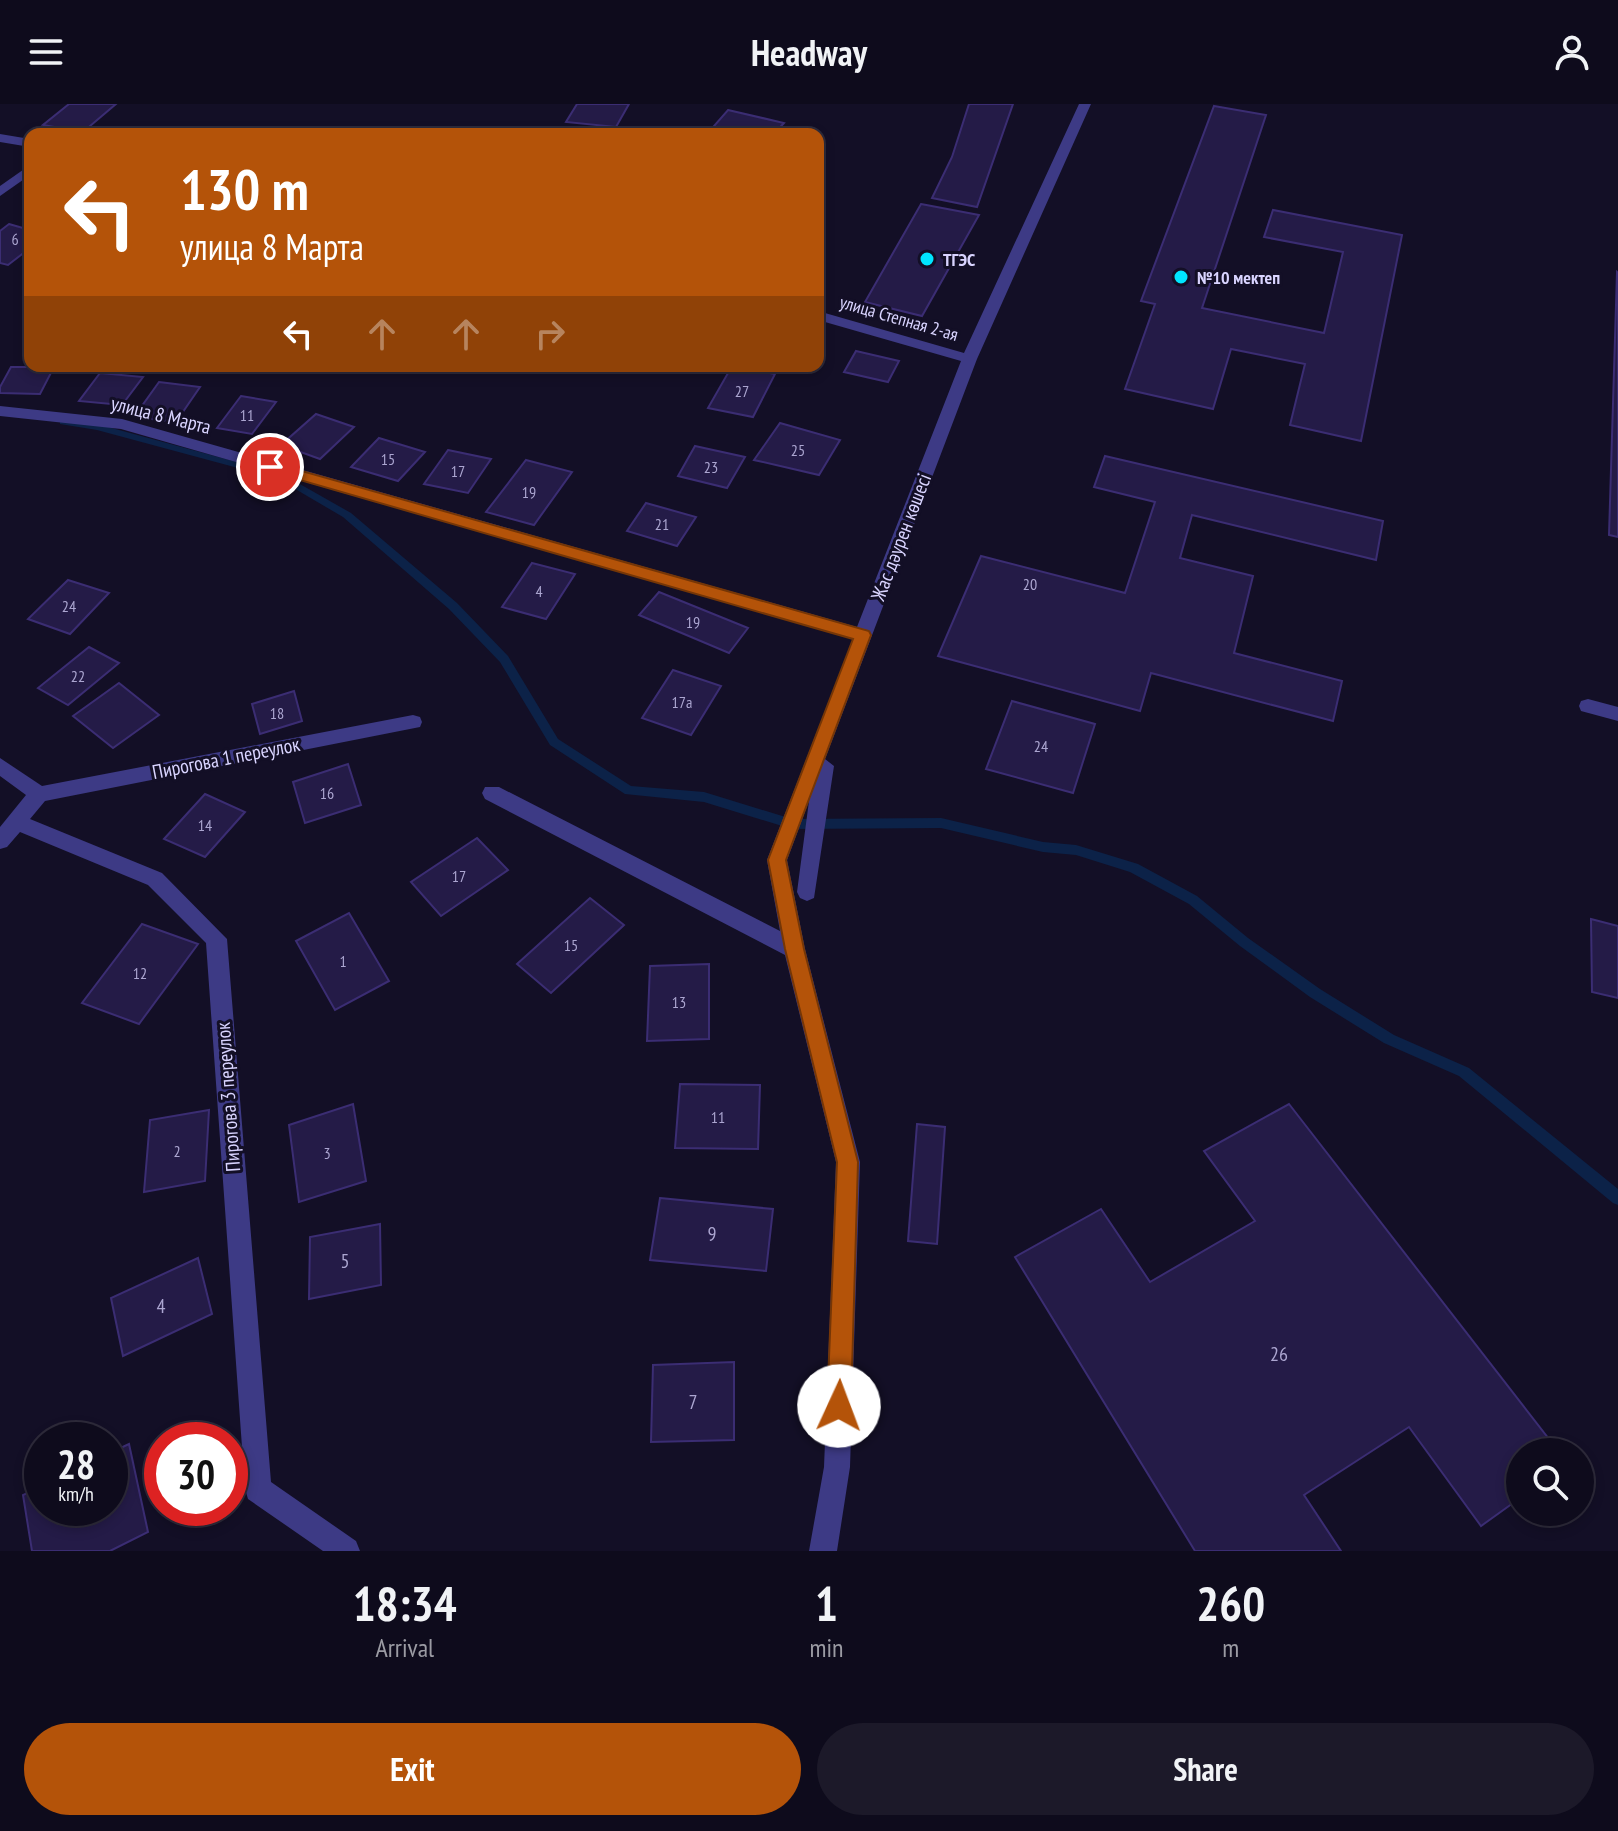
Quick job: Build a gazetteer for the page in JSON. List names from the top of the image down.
{
  "streets": {
    "street": [
      "улица Степная 2-ая",
      "улица 8 Марта",
      "Жас дәурен көшесі",
      "Пирогова 1 переулок",
      "Пирогова 3 переулок"
    ]
  },
  "crossings": [
    ["улица Степная 2-ая", "Жас дәурен көшесі"],
    ["улица 8 Марта", "Жас дәурен көшесі"]
  ],
  "places": ["ТГЭС", "№10 мектеп"],
  "house_numbers": [
    "6",
    "27",
    "11",
    "25",
    "15",
    "23",
    "17",
    "19",
    "21",
    "20",
    "4",
    "24",
    "19",
    "22",
    "17а",
    "18",
    "24",
    "16",
    "14",
    "17",
    "15",
    "1",
    "12",
    "13",
    "11",
    "2",
    "3",
    "9",
    "5",
    "4",
    "26",
    "7"
  ],
  "page": {
    "header": "Headway",
    "turn": ["130 m", "улица 8 Марта"],
    "speed": "28 km/h",
    "limit": "30",
    "eta": [
      "18:34",
      "Arrival",
      "1",
      "min",
      "260",
      "m"
    ],
    "buttons": ["Exit", "Share"]
  }
}
